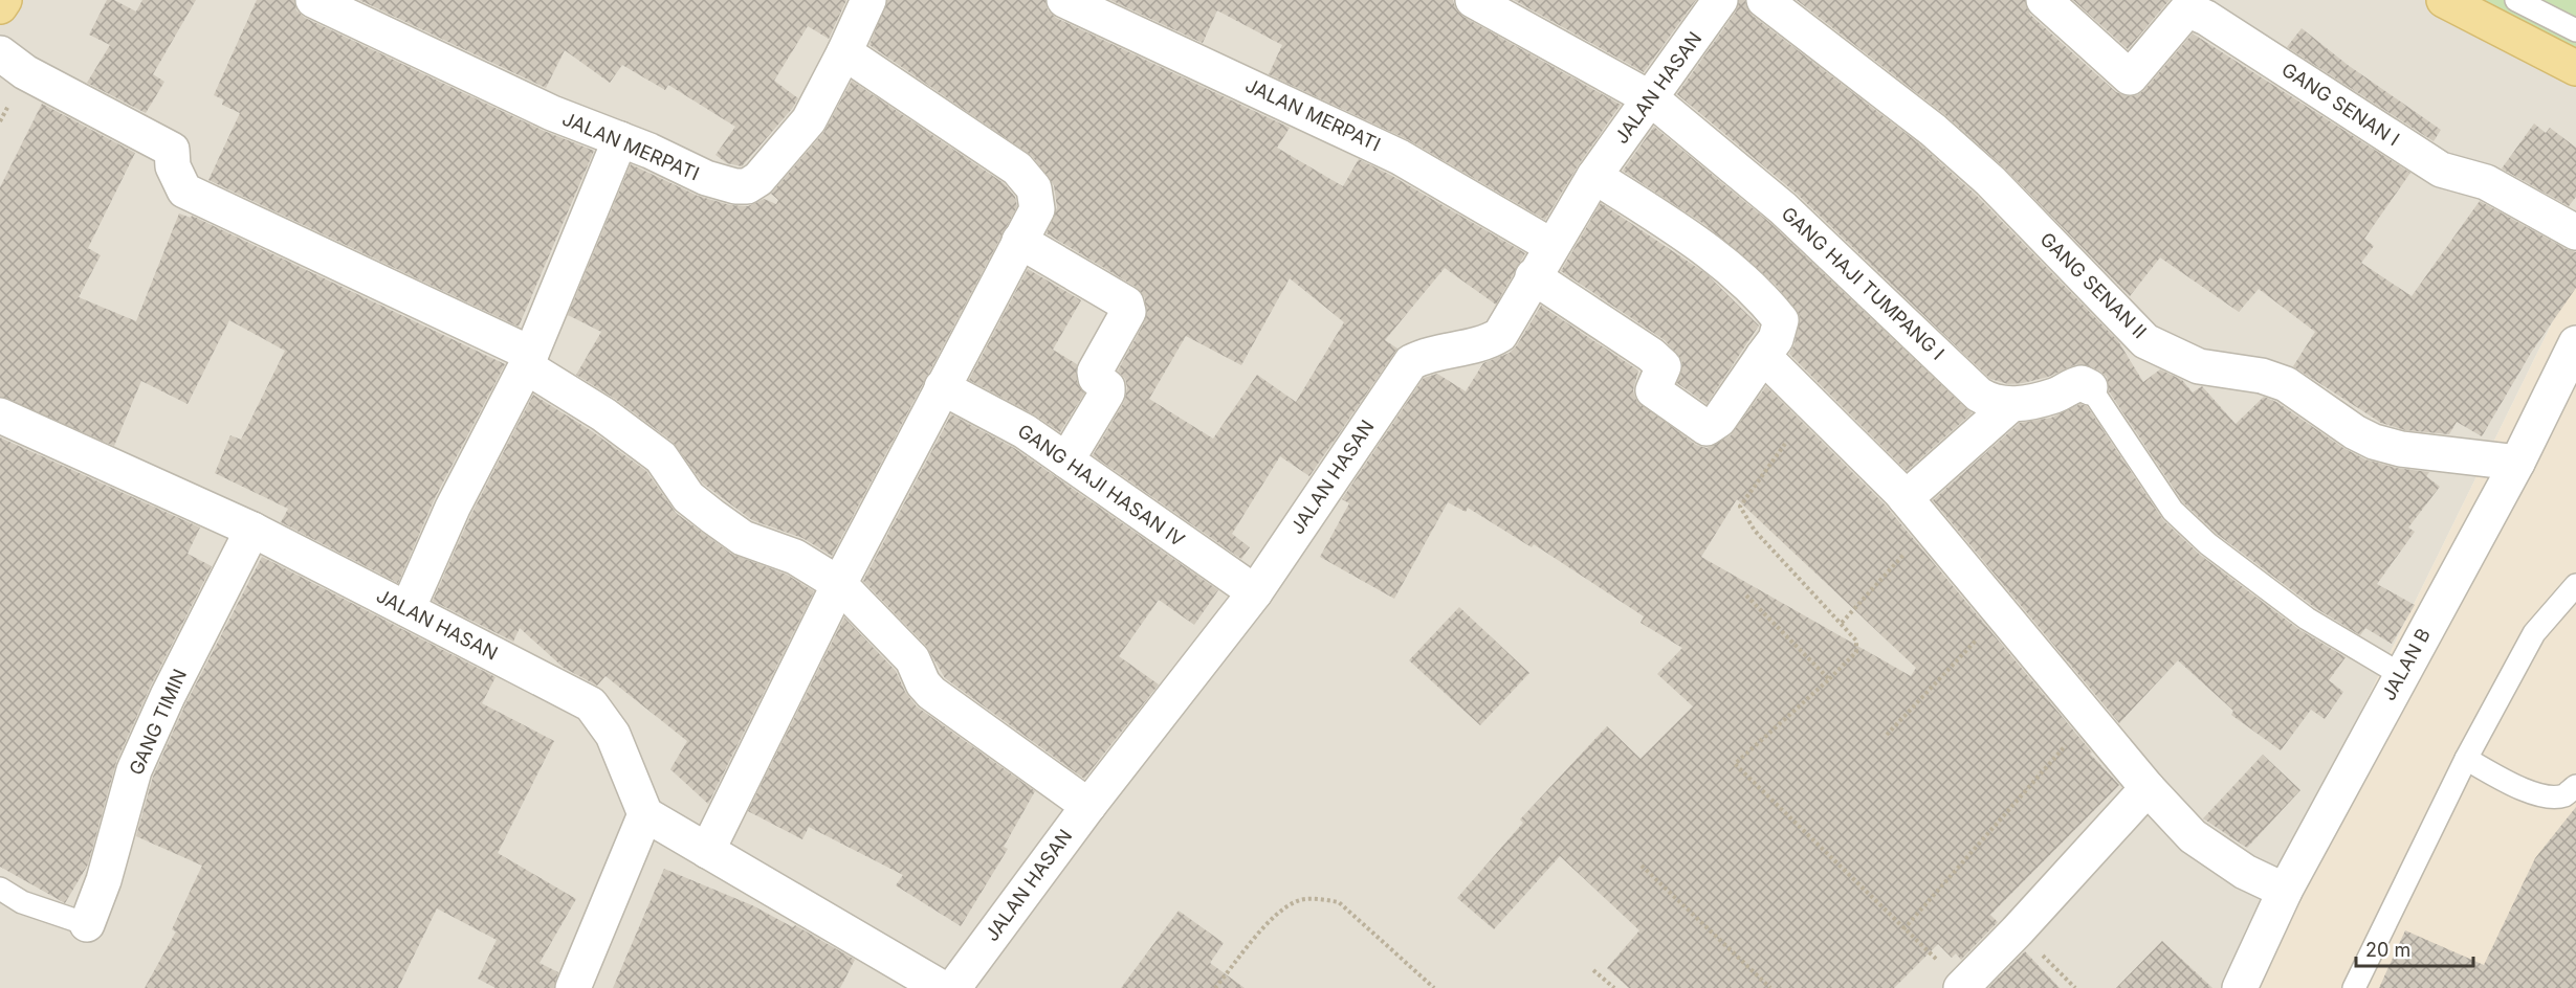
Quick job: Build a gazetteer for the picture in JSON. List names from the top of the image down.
{
  "streets": {
    "street": [
      "JALAN HASAN",
      "GANG SENAN I",
      "JALAN MERPATI",
      "GANG HAJI TUMPANG I",
      "GANG SENAN II",
      "GANG HAJI HASAN IV",
      "JALAN B",
      "GANG TIMIN"
    ]
  },
  "crossings": [
    ["JALAN HASAN", "JALAN MERPATI"],
    ["JALAN HASAN", "GANG HAJI TUMPANG I"],
    ["JALAN HASAN", "GANG HAJI HASAN IV"],
    ["JALAN HASAN", "GANG TIMIN"],
    ["GANG SENAN II", "JALAN B"]
  ],
  "scale_bar": "20 m"
}
